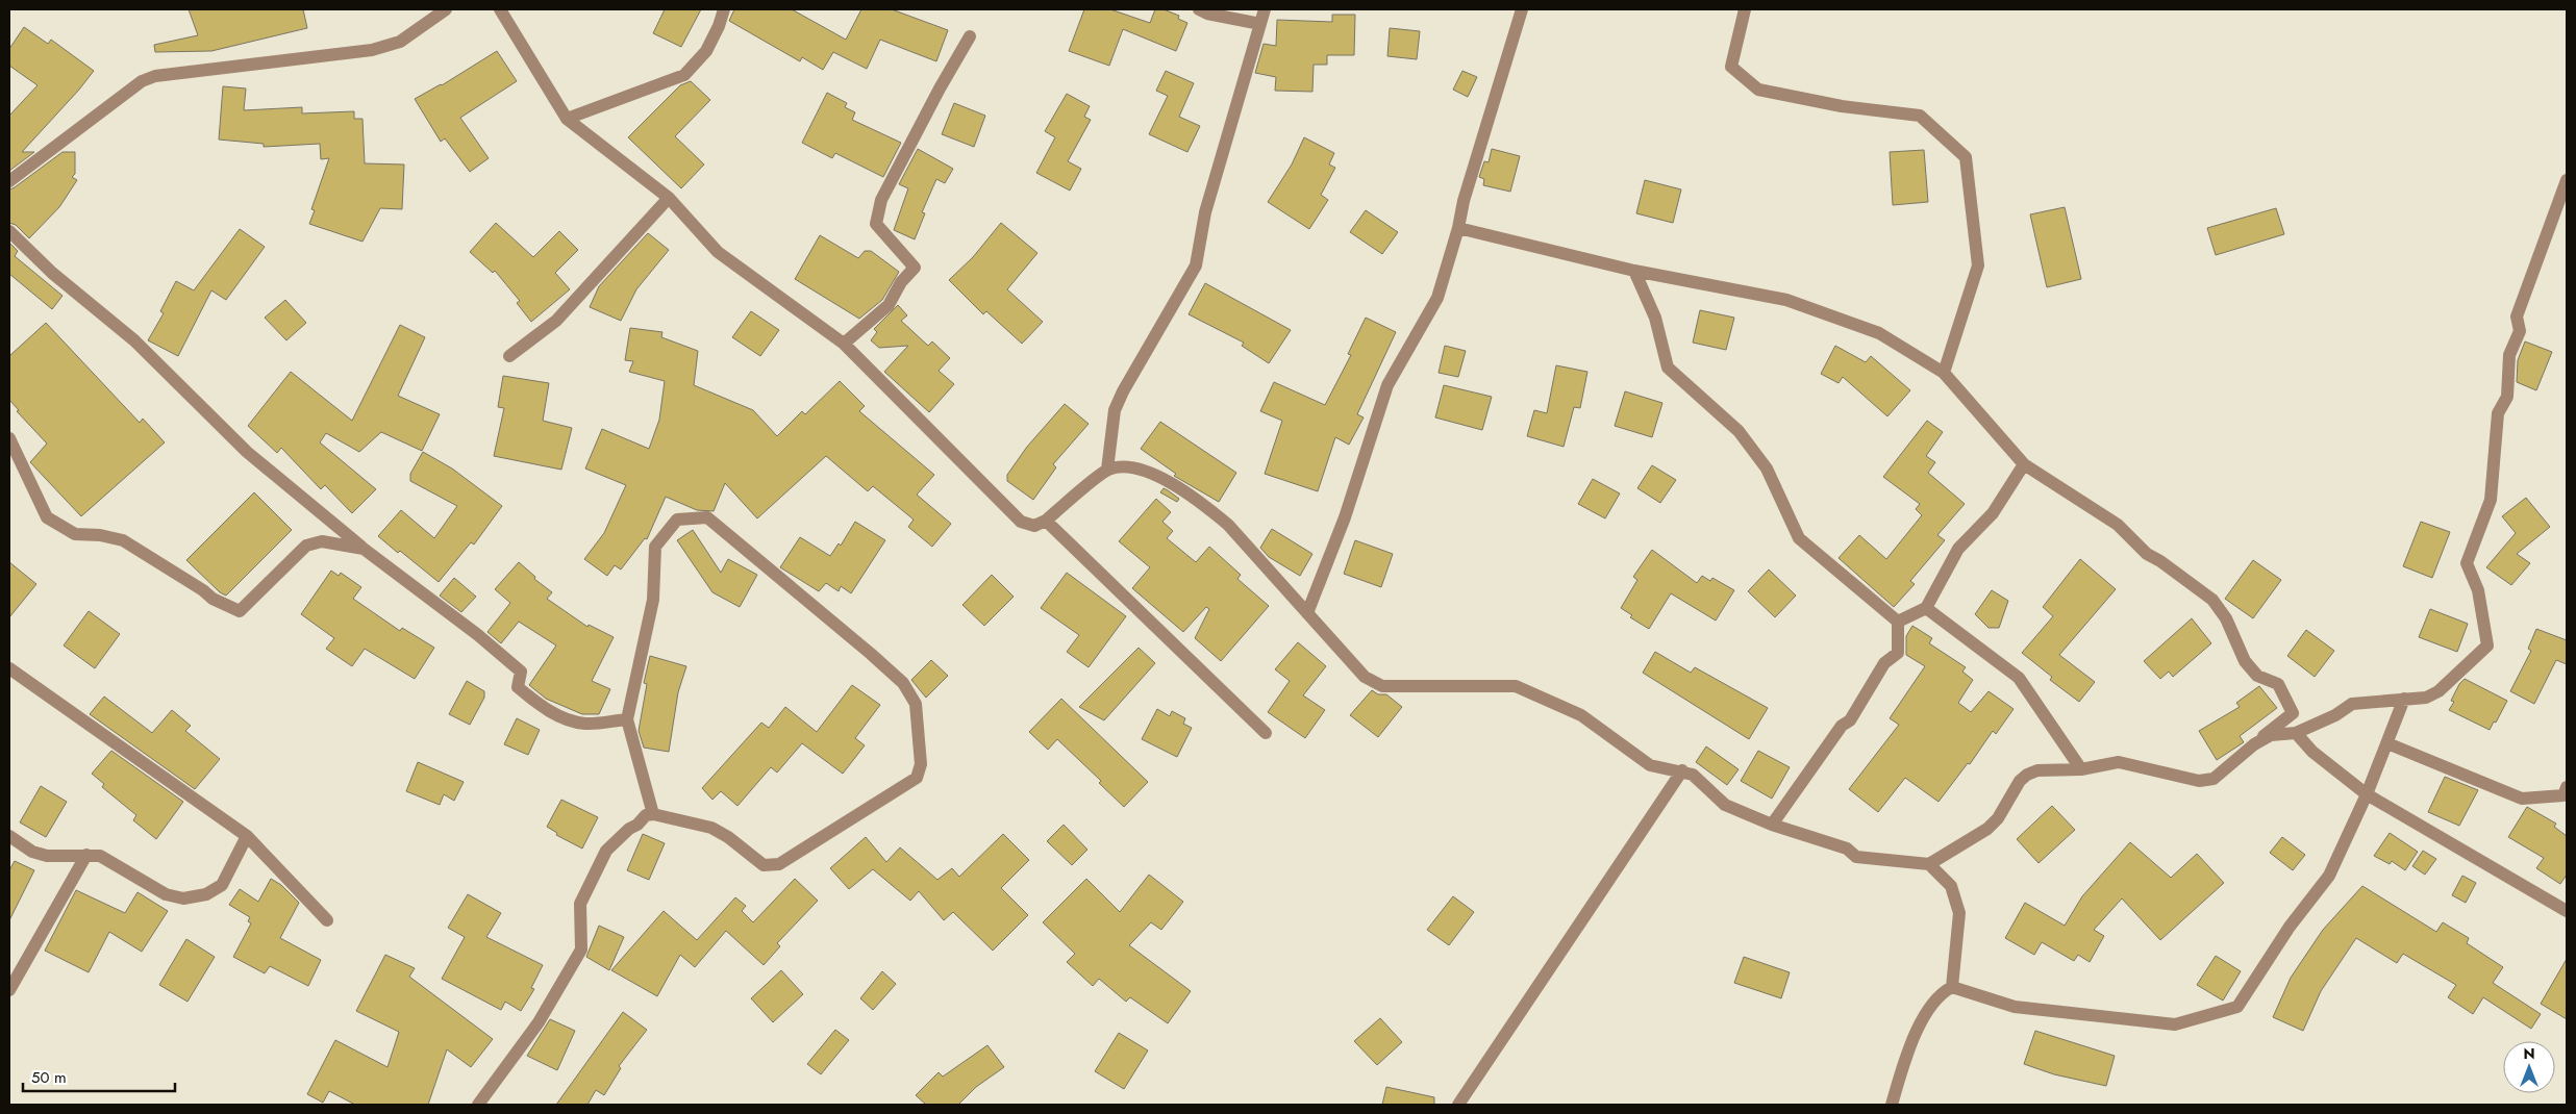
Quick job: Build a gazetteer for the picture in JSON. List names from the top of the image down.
{
  "scale_bar": "50 m",
  "north": "top"
}
